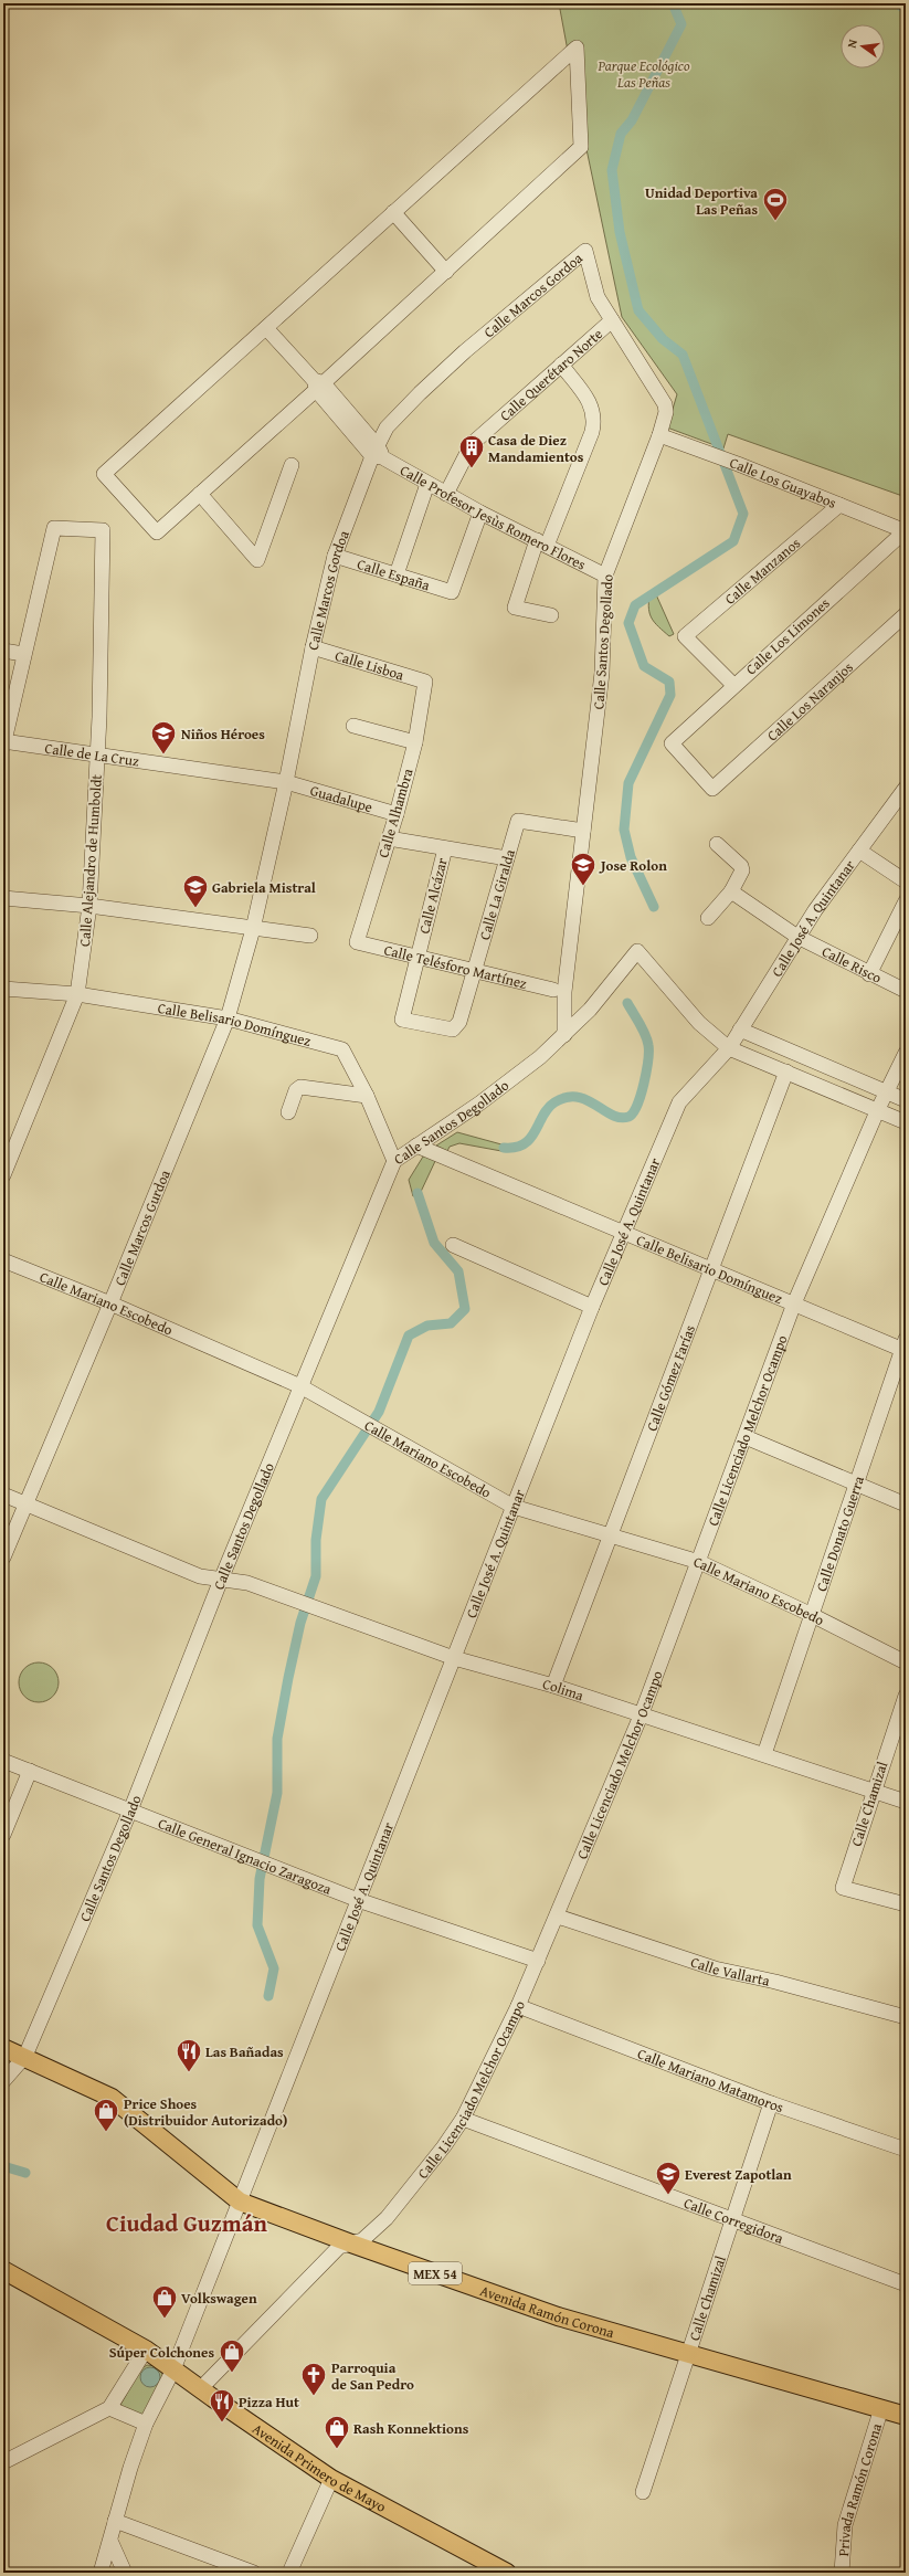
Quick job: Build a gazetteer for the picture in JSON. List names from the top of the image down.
{
  "streets": {
    "main road": ["MEX 54", "Avenida Ramón Corona", "Avenida Primero de Mayo"],
    "street": [
      "Calle Marcos Gordoa",
      "Calle Querétaro Norte",
      "Calle Los Guayabos",
      "Calle Profesor Jesùs Romero Flores",
      "Calle Manzanos",
      "Calle España",
      "Calle Los Limones",
      "Calle Santos Degollado",
      "Calle Lisboa",
      "Calle Los Naranjos",
      "Calle de La Cruz",
      "Guadalupe",
      "Calle Alhambra",
      "Calle Alejandro de Humboldt",
      "Calle La Giralda",
      "Calle Alcázar",
      "Calle José A. Quintanar",
      "Calle Risco",
      "Calle Telésforo Martínez",
      "Calle Belisario Domínguez",
      "Calle Marcos Gurdoa",
      "Calle Mariano Escobedo",
      "Calle Gómez Farías",
      "Calle Licenciado Melchor Ocampo",
      "Calle Donato Guerra",
      "Colima",
      "Calle Chamizal",
      "Calle General Ignacio Zaragoza",
      "Calle Vallarta",
      "Calle Mariano Matamoros",
      "Calle Corregidora",
      "Privada Ramón Corona"
    ]
  },
  "crossings": [
    ["Calle Marcos Gordoa", "Calle Profesor Jesùs Romero Flores"],
    ["Calle Marcos Gordoa", "Calle España"],
    ["Calle Marcos Gordoa", "Calle Santos Degollado"],
    ["Calle Marcos Gordoa", "Calle Lisboa"],
    ["Calle Marcos Gordoa", "Calle de La Cruz"],
    ["Calle Marcos Gordoa", "Guadalupe"],
    ["Calle Marcos Gordoa", "Calle Belisario Domínguez"],
    ["Calle Marcos Gordoa", "Calle Marcos Gurdoa"],
    ["Calle Querétaro Norte", "Calle Profesor Jesùs Romero Flores"],
    ["Calle Querétaro Norte", "Calle Santos Degollado"],
    ["Calle Los Guayabos", "Calle Manzanos"],
    ["Calle Los Guayabos", "Calle Los Limones"],
    ["Calle Los Guayabos", "Calle Santos Degollado"],
    ["Calle Profesor Jesùs Romero Flores", "Calle España"],
    ["Calle Profesor Jesùs Romero Flores", "Calle Santos Degollado"],
    ["Calle Manzanos", "Calle Los Limones"],
    ["Calle Los Limones", "Calle Los Naranjos"],
    ["Calle Santos Degollado", "Calle La Giralda"],
    ["Calle Santos Degollado", "Calle José A. Quintanar"],
    ["Calle Santos Degollado", "Calle Belisario Domínguez"],
    ["Calle Santos Degollado", "Calle Mariano Escobedo"],
    ["Calle Santos Degollado", "Colima"],
    ["Calle Santos Degollado", "Calle General Ignacio Zaragoza"],
    ["Calle Santos Degollado", "Avenida Ramón Corona"],
    ["Calle Lisboa", "Calle Alhambra"],
    ["Calle de La Cruz", "Guadalupe"],
    ["Calle de La Cruz", "Calle Alejandro de Humboldt"],
    ["Guadalupe", "Calle Alhambra"],
    ["Calle Alhambra", "Calle Telésforo Martínez"],
    ["Calle Alejandro de Humboldt", "Calle Belisario Domínguez"],
    ["Calle La Giralda", "Calle Alcázar"],
    ["Calle La Giralda", "Calle Telésforo Martínez"],
    ["Calle Alcázar", "Calle Telésforo Martínez"],
    ["Calle José A. Quintanar", "Calle Risco"],
    ["Calle José A. Quintanar", "Calle Belisario Domínguez"],
    ["Calle José A. Quintanar", "Calle Mariano Escobedo"],
    ["Calle José A. Quintanar", "Colima"],
    ["Calle José A. Quintanar", "Calle General Ignacio Zaragoza"],
    ["Calle José A. Quintanar", "Avenida Ramón Corona"],
    ["Calle José A. Quintanar", "Avenida Primero de Mayo"],
    ["Calle Belisario Domínguez", "Calle Marcos Gurdoa"],
    ["Calle Belisario Domínguez", "Calle Gómez Farías"],
    ["Calle Belisario Domínguez", "Calle Licenciado Melchor Ocampo"],
    ["Calle Belisario Domínguez", "Calle Donato Guerra"],
    ["Calle Marcos Gurdoa", "Calle Mariano Escobedo"],
    ["Calle Marcos Gurdoa", "Colima"],
    ["Calle Mariano Escobedo", "Calle Gómez Farías"],
    ["Calle Mariano Escobedo", "Calle Licenciado Melchor Ocampo"],
    ["Calle Mariano Escobedo", "Calle Donato Guerra"],
    ["Calle Gómez Farías", "Colima"],
    ["Calle Licenciado Melchor Ocampo", "Colima"],
    ["Calle Licenciado Melchor Ocampo", "Calle General Ignacio Zaragoza"],
    ["Calle Licenciado Melchor Ocampo", "Calle Vallarta"],
    ["Calle Licenciado Melchor Ocampo", "Calle Mariano Matamoros"],
    ["Calle Licenciado Melchor Ocampo", "Calle Corregidora"],
    ["Calle Licenciado Melchor Ocampo", "Avenida Ramón Corona"],
    ["Calle Licenciado Melchor Ocampo", "Avenida Primero de Mayo"],
    ["Calle Donato Guerra", "Colima"],
    ["Colima", "Calle Chamizal"],
    ["Calle Chamizal", "Calle Mariano Matamoros"],
    ["Calle Chamizal", "Calle Corregidora"],
    ["Calle Chamizal", "Avenida Ramón Corona"],
    ["Avenida Ramón Corona", "Privada Ramón Corona"]
  ],
  "districts": ["Ciudad Guzmán"],
  "parks": ["Parque Ecológico Las Peñas"],
  "places": {
    "sports": ["Unidad Deportiva Las Peñas"],
    "building": ["Casa de Diez Mandamientos"],
    "school or university": [
      "Niños Héroes",
      "Jose Rolon",
      "Gabriela Mistral",
      "Everest Zapotlan"
    ],
    "restaurant": ["Las Bañadas", "Pizza Hut"],
    "shop": [
      "Price Shoes (Distribuidor Autorizado)",
      "Volkswagen",
      "Súper Colchones",
      "Rash Konnektions"
    ],
    "church": ["Parroquia de San Pedro"]
  },
  "north": "left"
}
